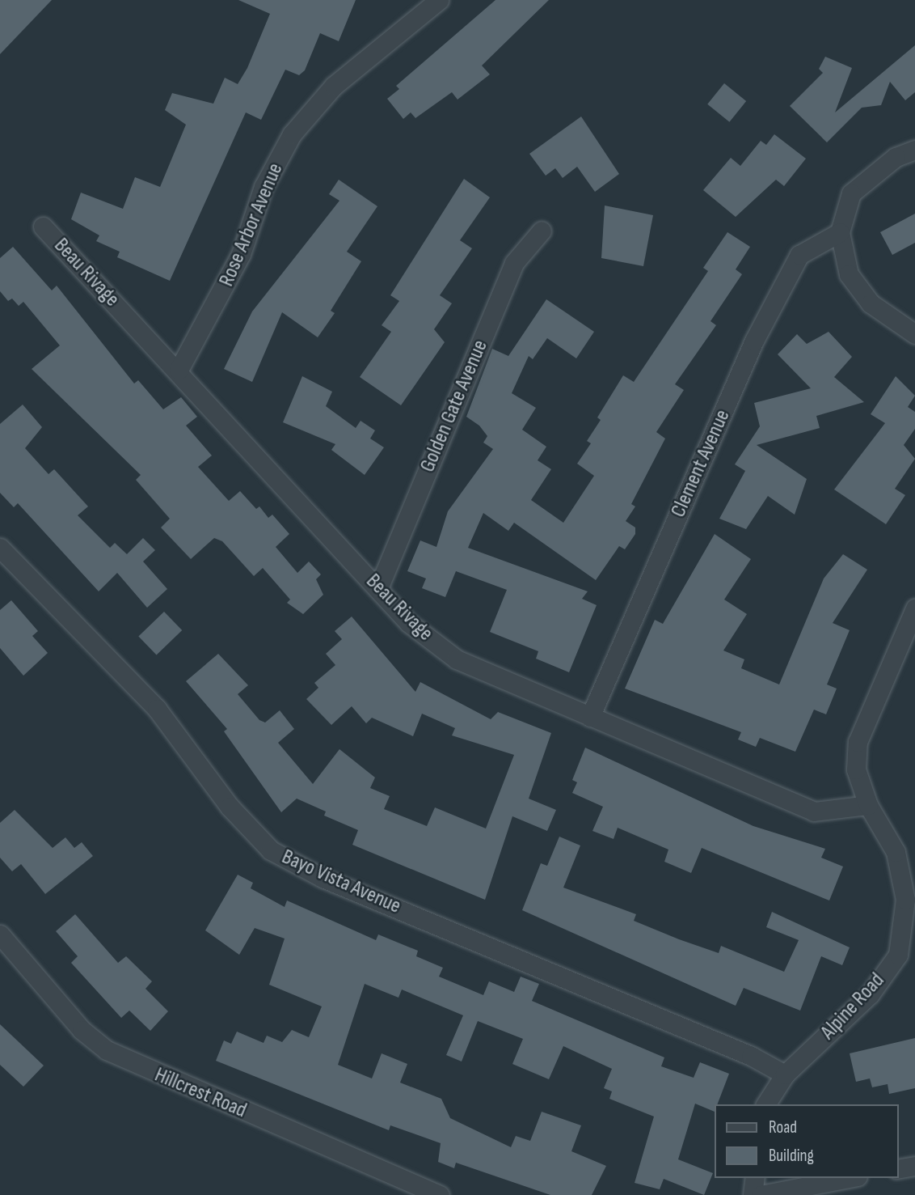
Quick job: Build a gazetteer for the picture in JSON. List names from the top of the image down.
{
  "streets": {
    "street": [
      "Rose Arbor Avenue",
      "Beau Rivage",
      "Golden Gate Avenue",
      "Clement Avenue",
      "Bayo Vista Avenue",
      "Alpine Road",
      "Hillcrest Road"
    ]
  },
  "crossings": [
    ["Rose Arbor Avenue", "Beau Rivage"],
    ["Beau Rivage", "Golden Gate Avenue"],
    ["Beau Rivage", "Clement Avenue"],
    ["Beau Rivage", "Alpine Road"],
    ["Bayo Vista Avenue", "Alpine Road"]
  ],
  "legend": ["Road", "Building"]
}
